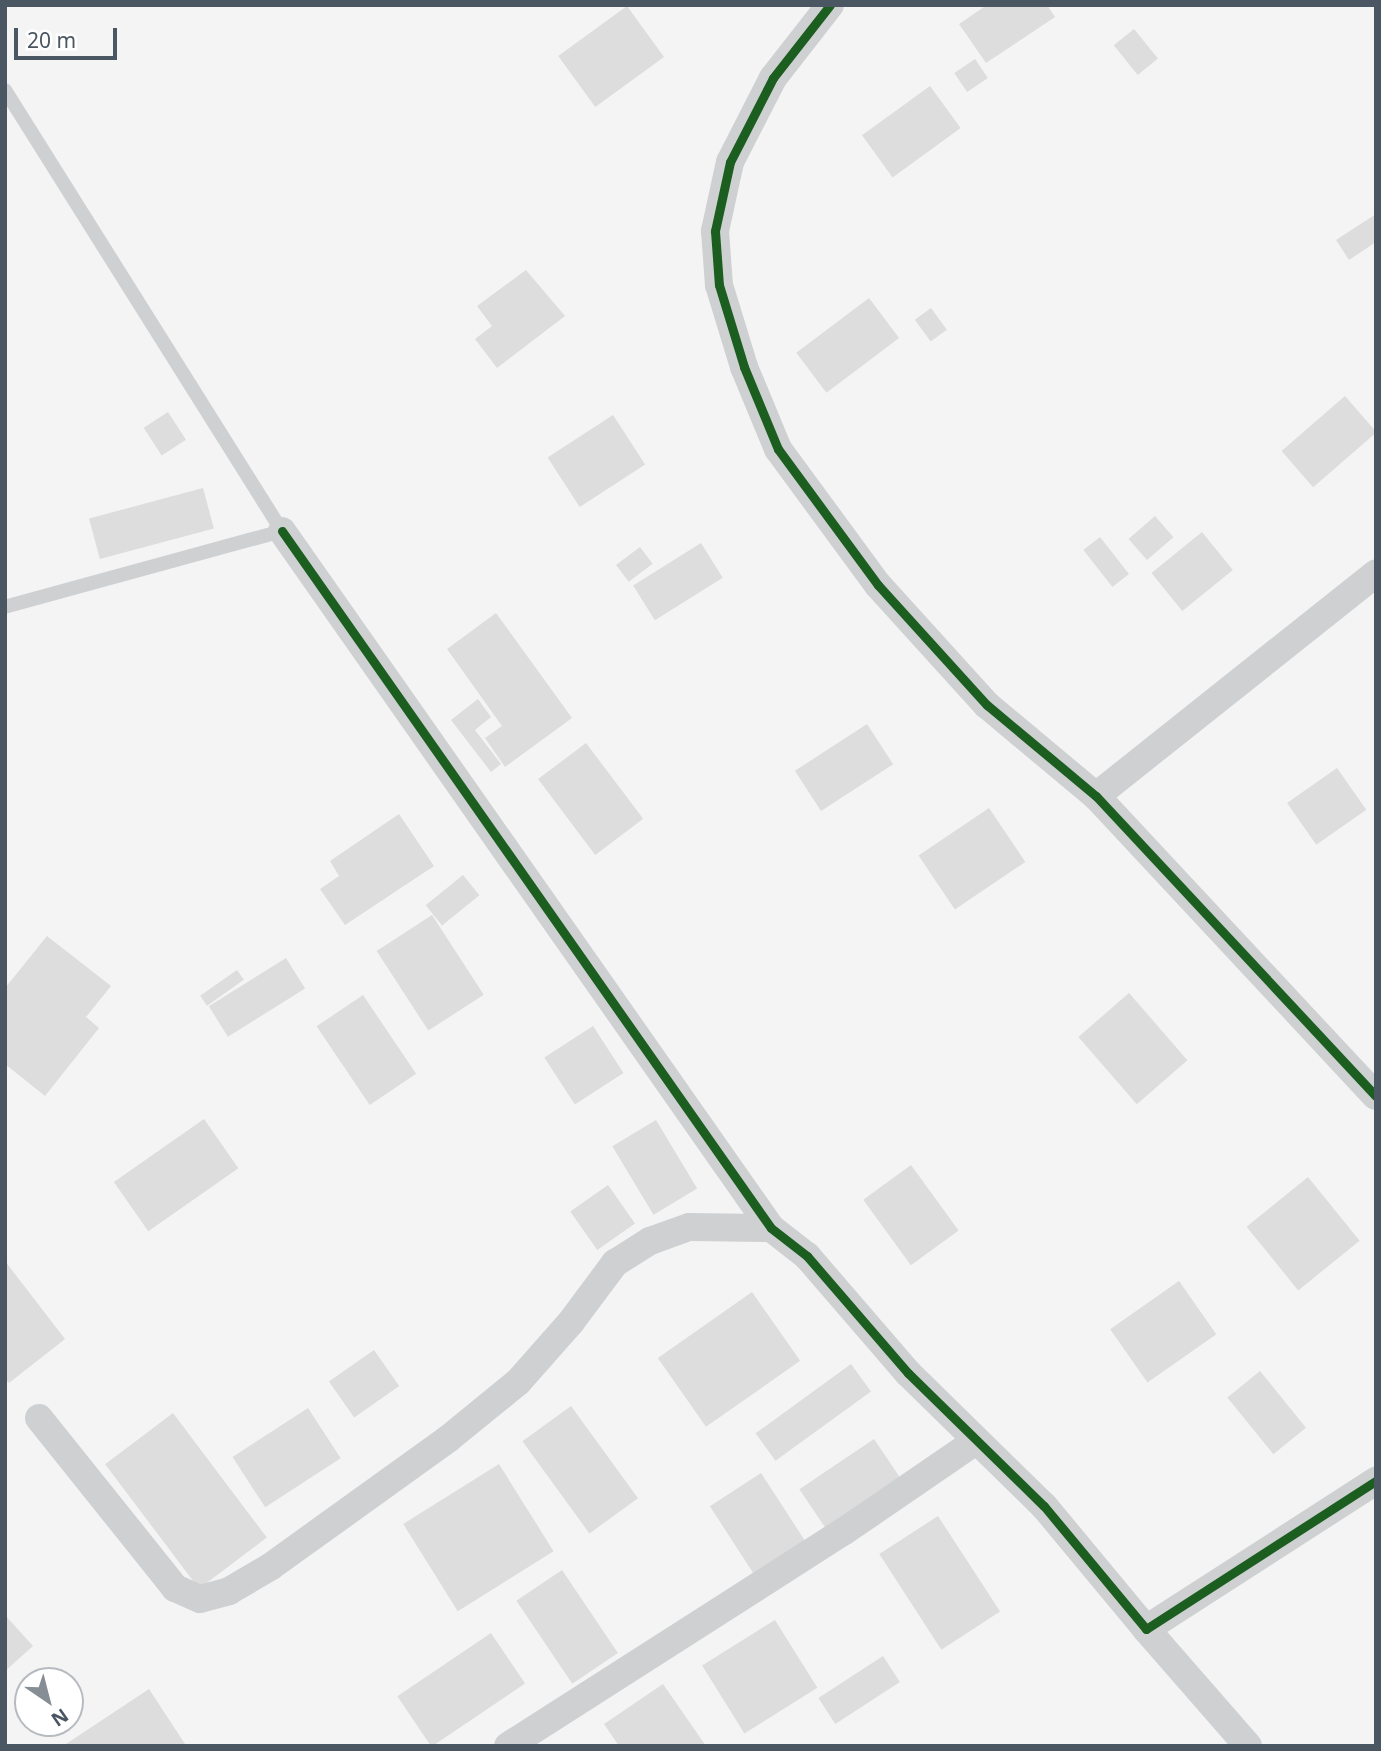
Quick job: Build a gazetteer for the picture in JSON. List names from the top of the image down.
{
  "scale_bar": "20 m",
  "north": "bottom right"
}
